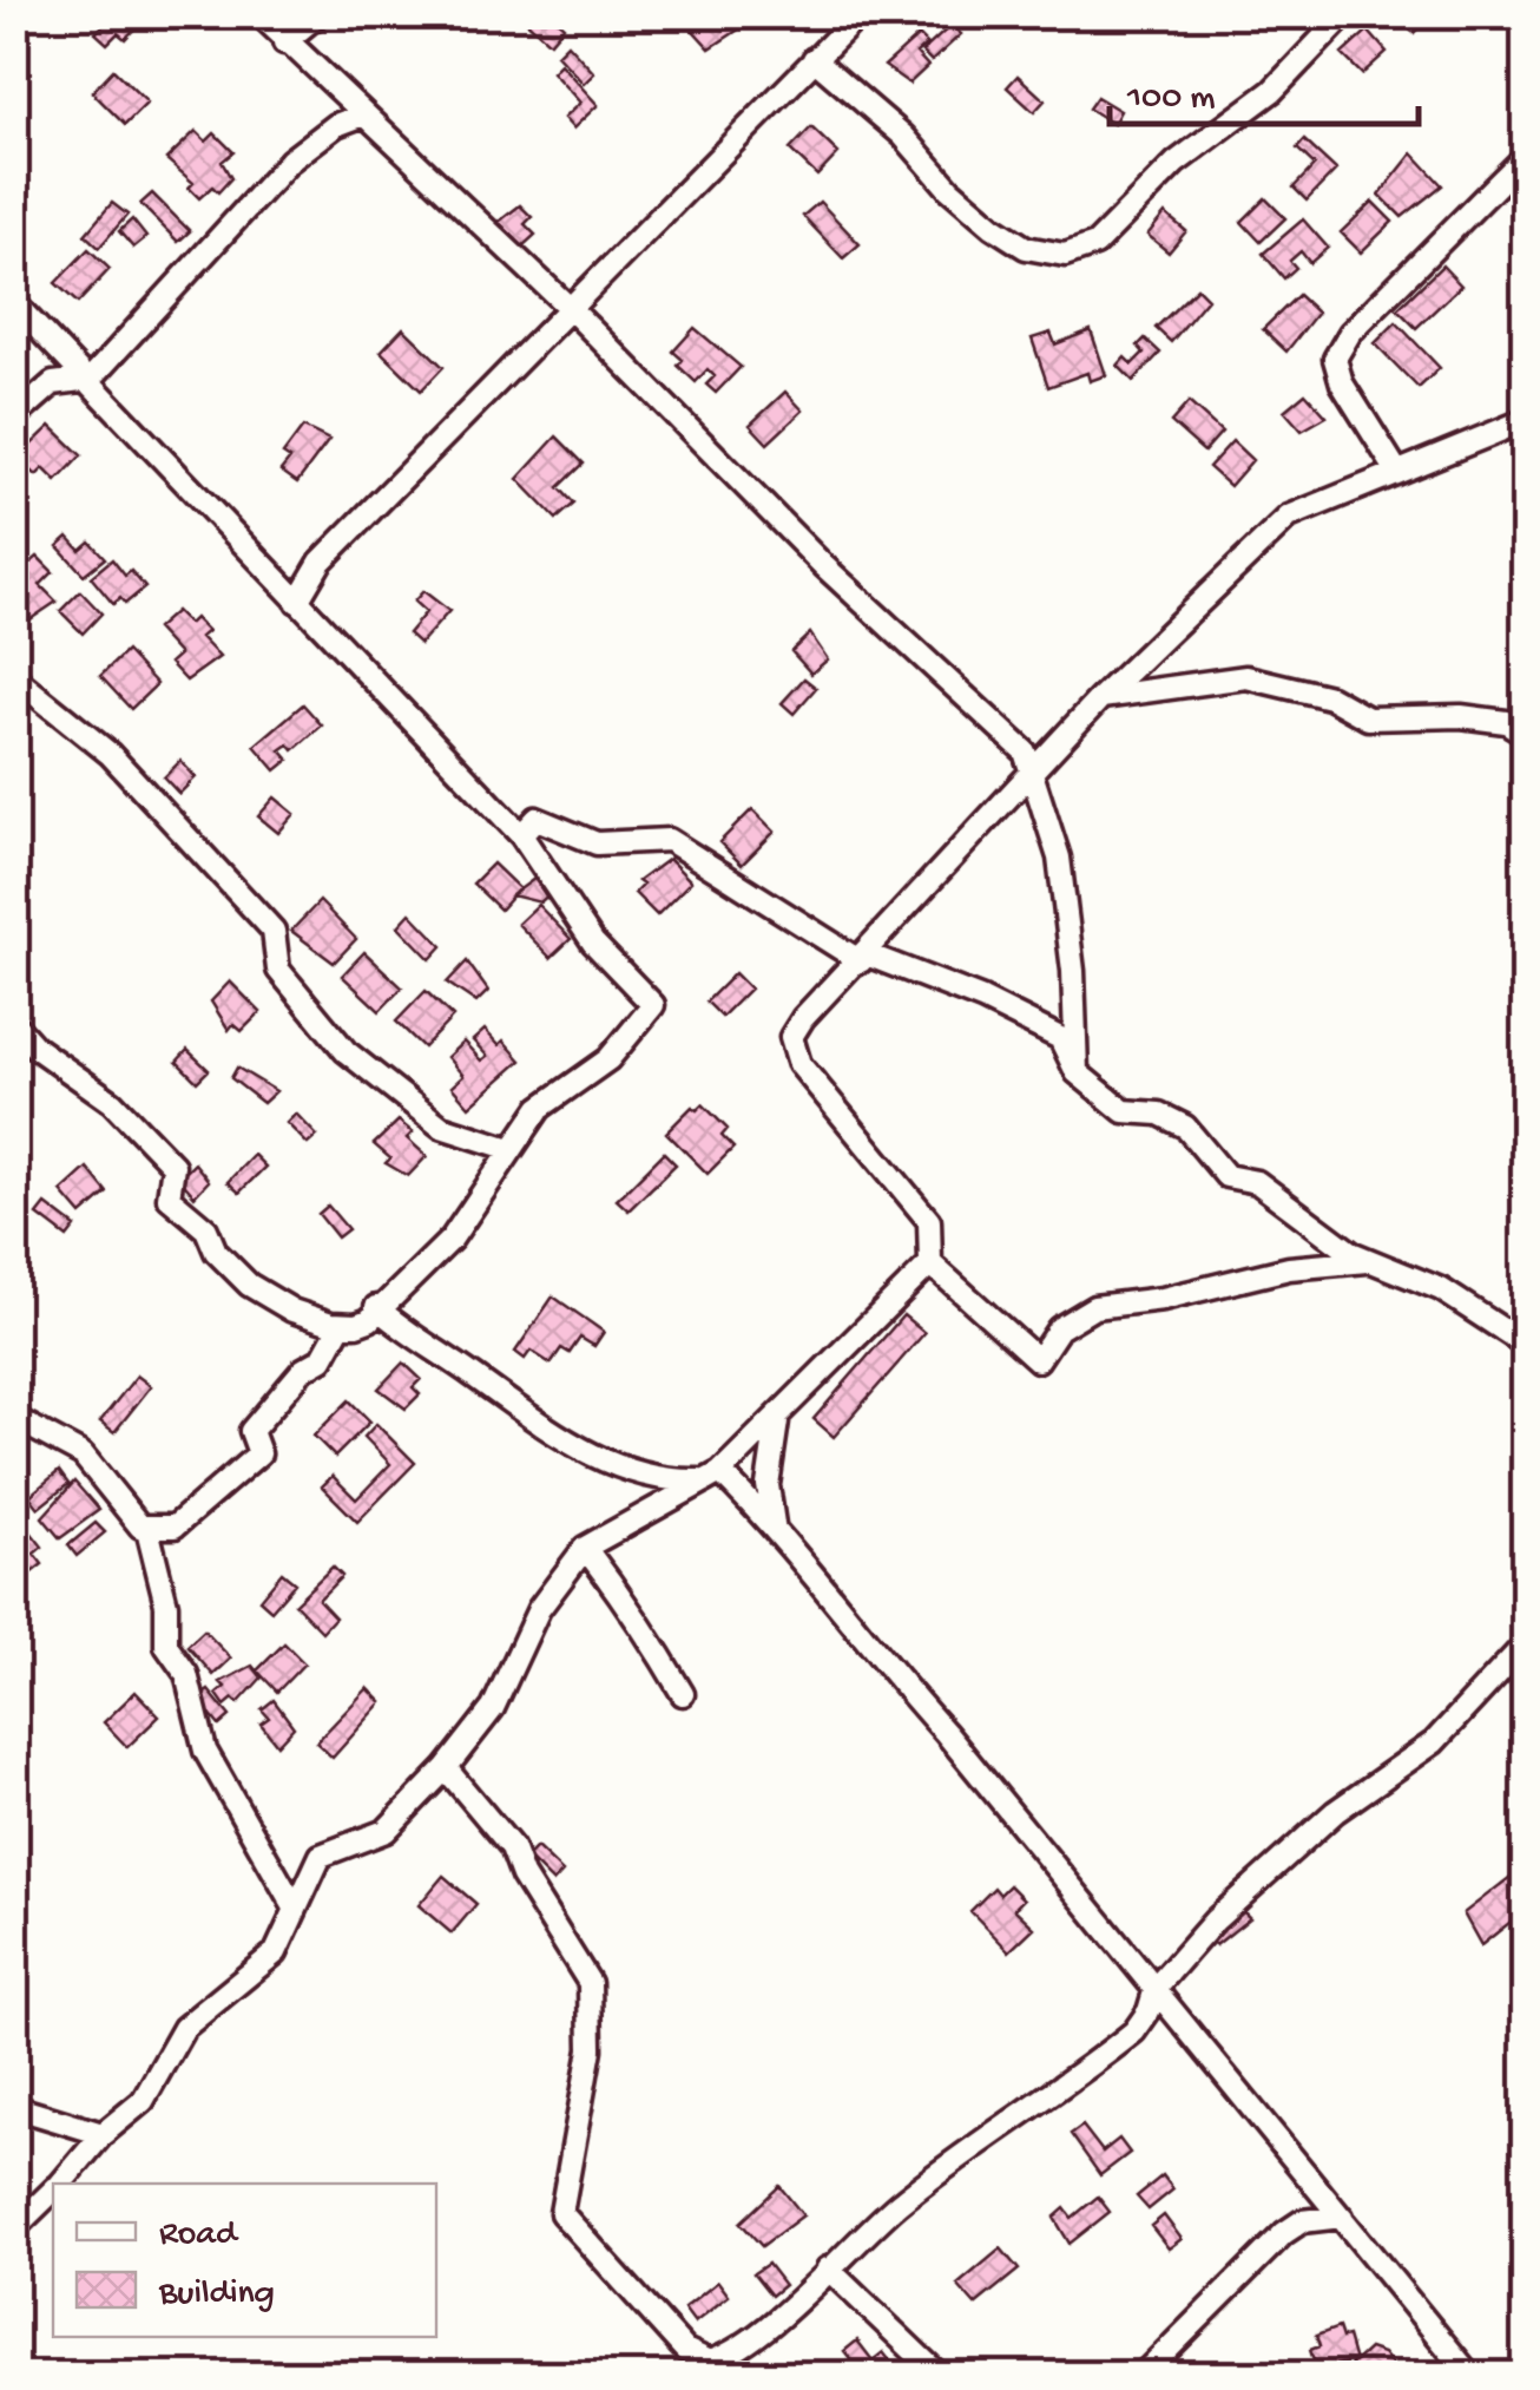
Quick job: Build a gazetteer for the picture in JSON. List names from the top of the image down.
{
  "legend": ["Road", "Building"],
  "scale_bar": "100 m"
}
